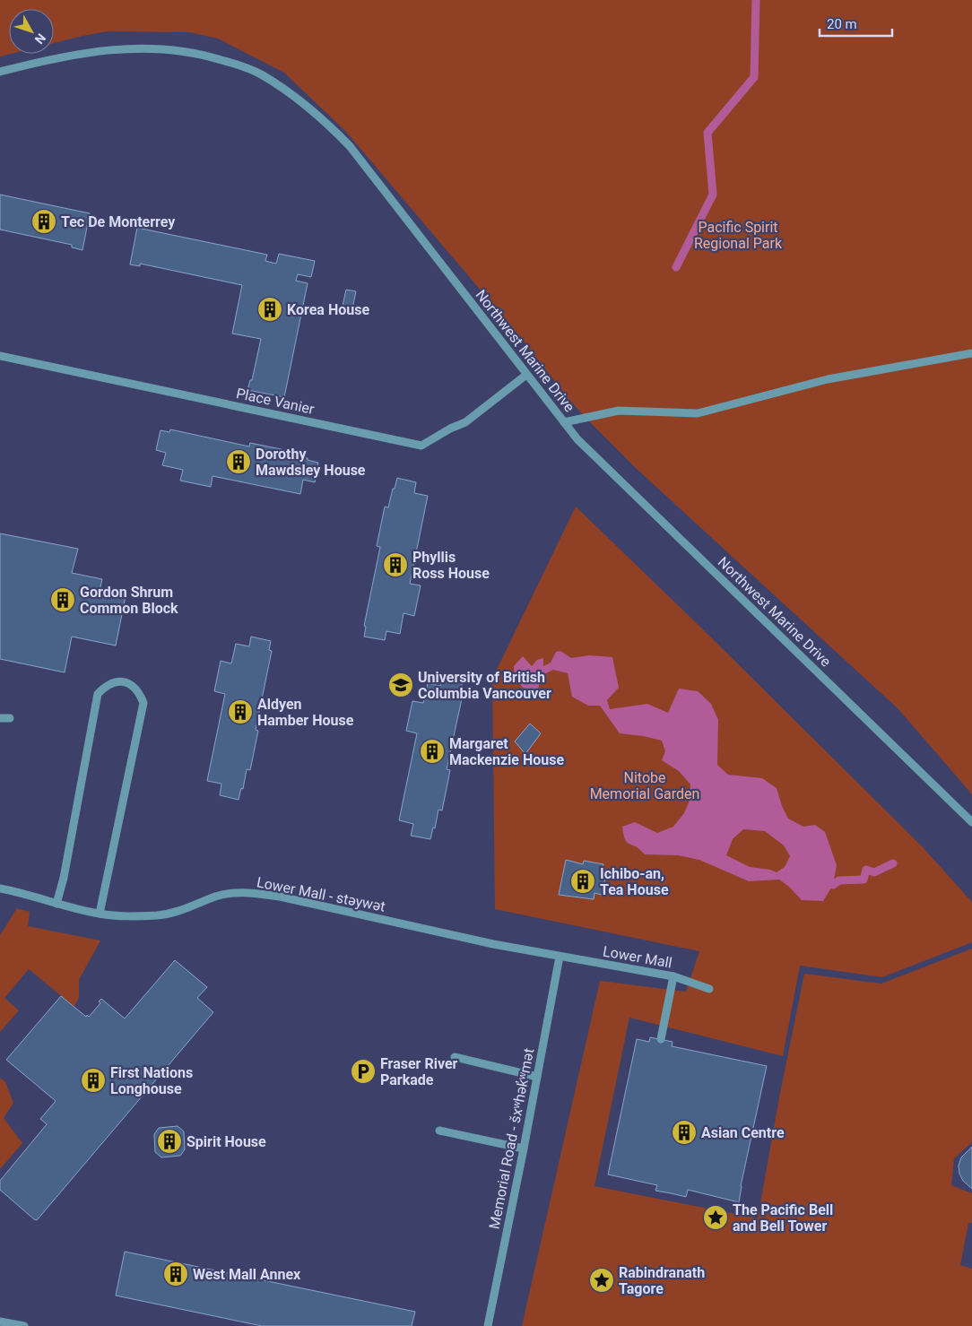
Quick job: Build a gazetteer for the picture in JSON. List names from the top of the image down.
{
  "streets": {
    "street": [
      "Northwest Marine Drive",
      "Place Vanier",
      "Lower Mall - stəywət",
      "Lower Mall",
      "Memorial Road - šxʷhək̓ʷmət"
    ]
  },
  "crossings": [
    ["Northwest Marine Drive", "Place Vanier"],
    ["Lower Mall - stəywət", "Lower Mall"],
    ["Lower Mall - stəywət", "Memorial Road - šxʷhək̓ʷmət"],
    ["Lower Mall", "Memorial Road - šxʷhək̓ʷmət"]
  ],
  "parks": ["Pacific Spirit Regional Park", "Nitobe Memorial Garden"],
  "places": {
    "building": [
      "Tec De Monterrey",
      "Korea House",
      "Dorothy Mawdsley House",
      "Phyllis Ross House",
      "Gordon Shrum Common Block",
      "Aldyen Hamber House",
      "Margaret Mackenzie House",
      "Ichibo-an, Tea House",
      "First Nations Longhouse",
      "Asian Centre",
      "Spirit House",
      "West Mall Annex"
    ],
    "school or university": ["University of British Columbia Vancouver"],
    "parking": ["Fraser River Parkade"],
    "place": ["The Pacific Bell and Bell Tower", "Rabindranath Tagore"]
  },
  "scale_bar": "20 m",
  "north": "bottom right"
}
